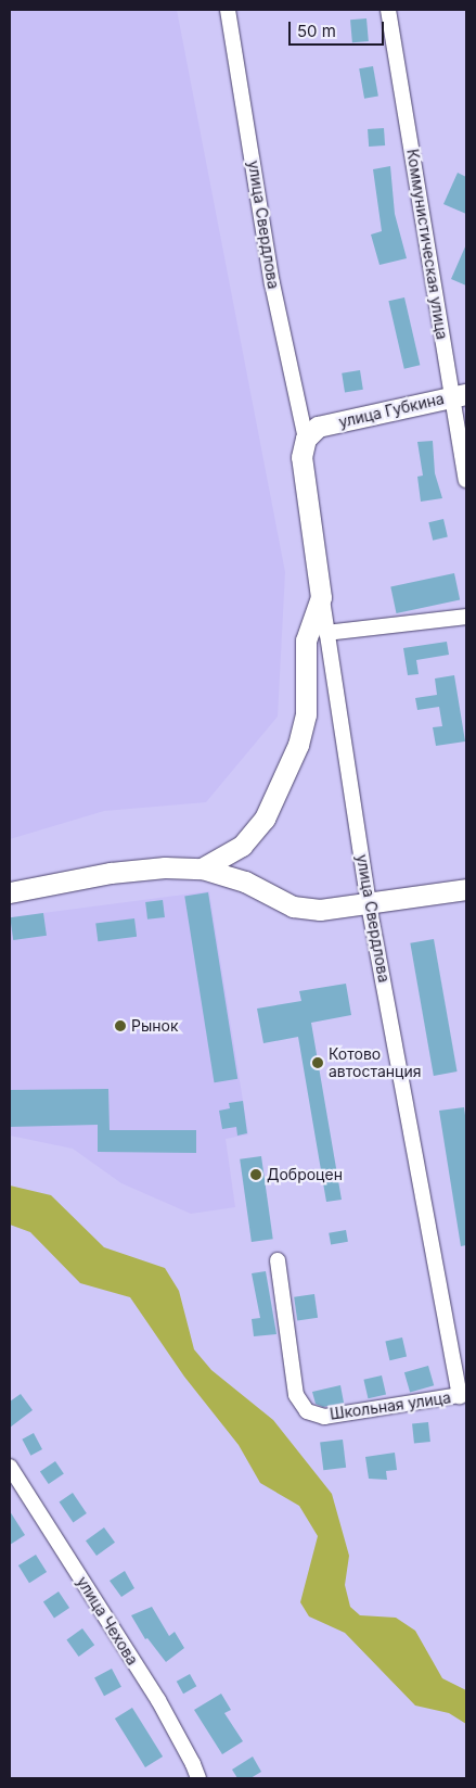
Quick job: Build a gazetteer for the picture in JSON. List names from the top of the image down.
{
  "streets": {
    "street": [
      "улица Свердлова",
      "Коммунистическая улица",
      "улица Губкина",
      "Школьная улица",
      "улица Чехова"
    ]
  },
  "crossings": [
    ["улица Свердлова", "улица Губкина"],
    ["улица Свердлова", "Школьная улица"],
    ["Коммунистическая улица", "улица Губкина"]
  ],
  "places": ["Рынок", "Котово автостанция", "Доброцен"],
  "scale_bar": "50 m"
}
